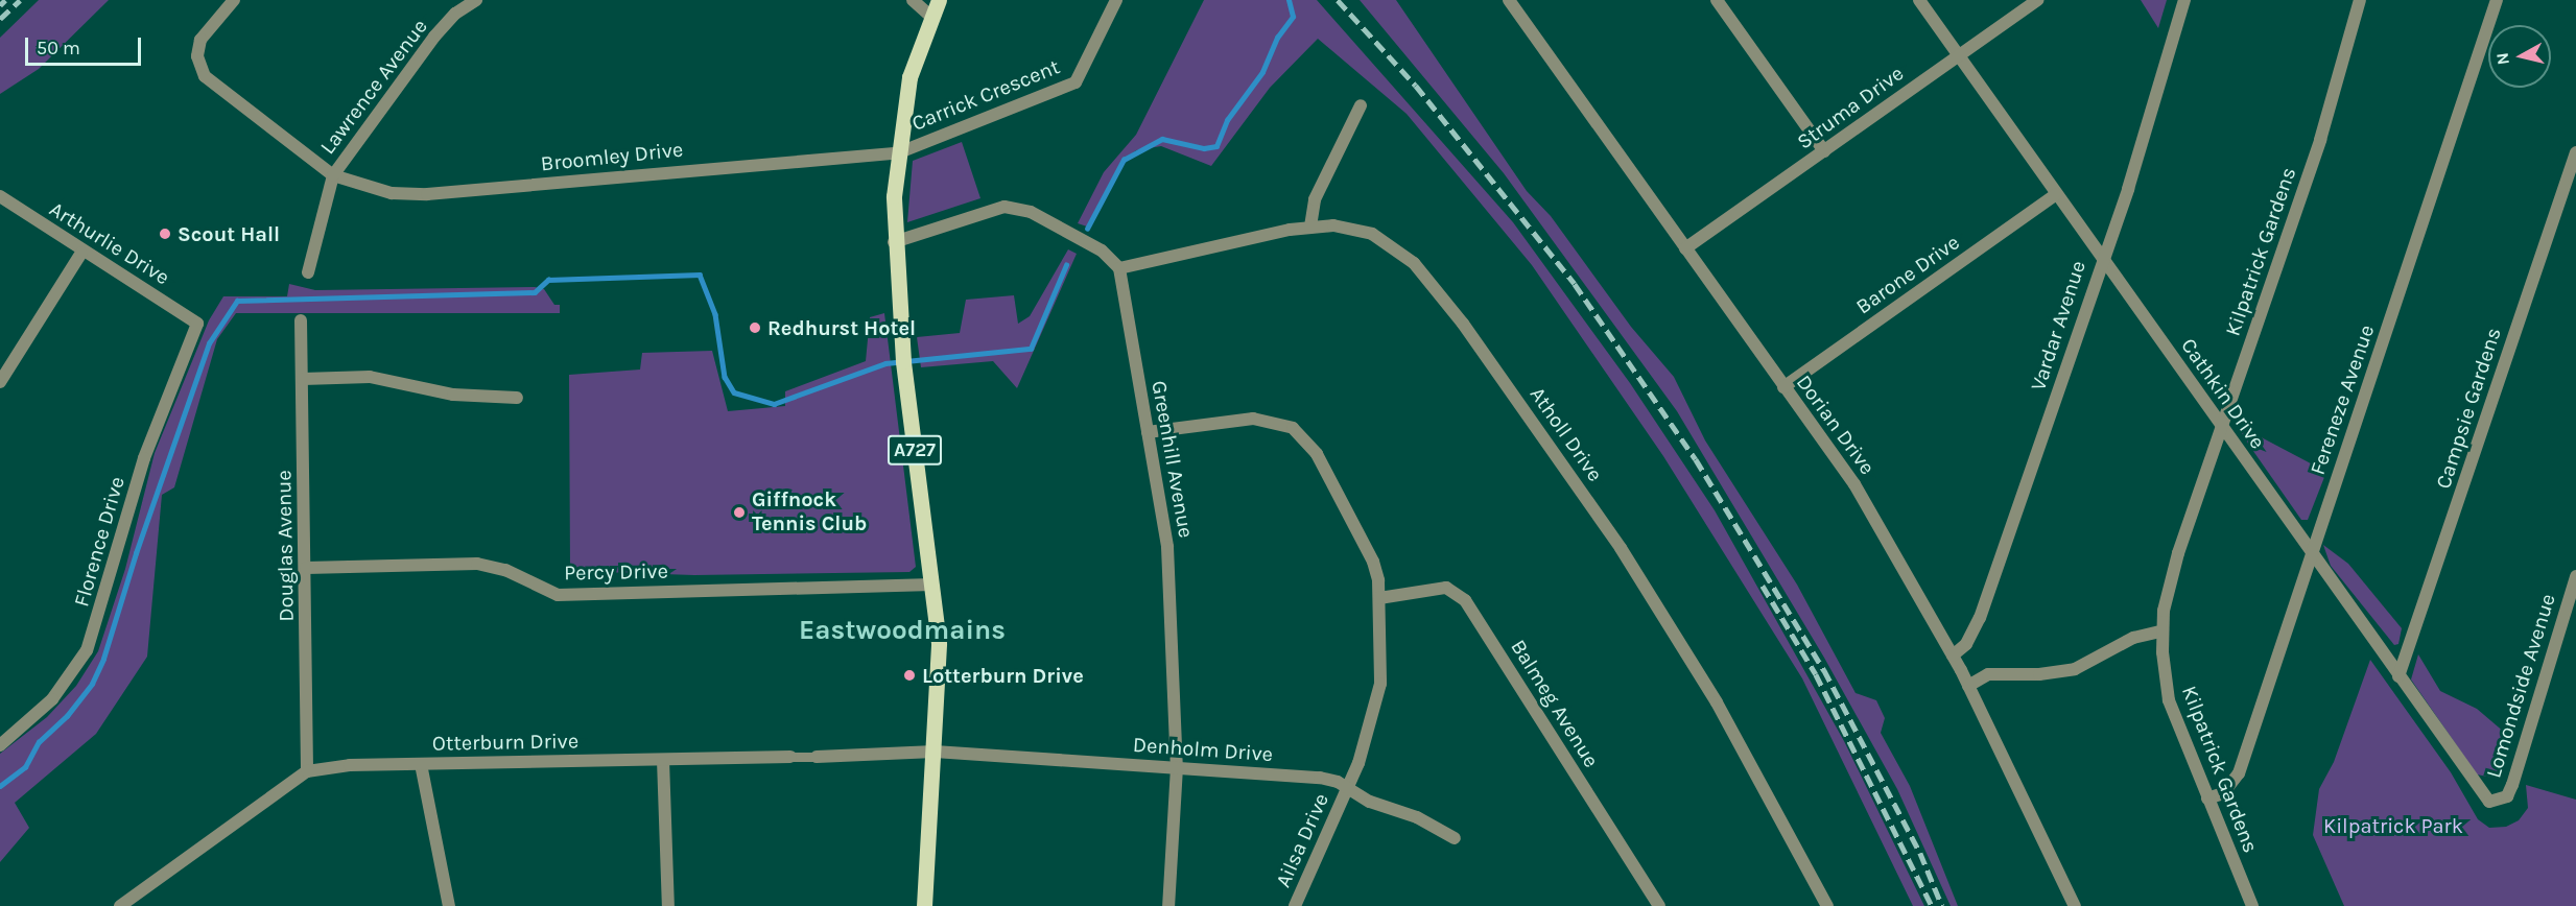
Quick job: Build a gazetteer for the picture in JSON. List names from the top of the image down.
{
  "streets": {
    "main road": ["A727"],
    "street": [
      "Lawrence Avenue",
      "Carrick Crescent",
      "Struma Drive",
      "Broomley Drive",
      "Arthurlie Drive",
      "Kilpatrick Gardens",
      "Barone Drive",
      "Vardar Avenue",
      "Cathkin Drive",
      "Fereneze Avenue",
      "Campsie Gardens",
      "Dorian Drive",
      "Atholl Drive",
      "Greenhill Avenue",
      "Florence Drive",
      "Douglas Avenue",
      "Percy Drive",
      "Lomondside Avenue",
      "Balmeg Avenue",
      "Otterburn Drive",
      "Denholm Drive",
      "Ailsa Drive"
    ]
  },
  "crossings": [
    ["Lawrence Avenue", "Broomley Drive"],
    ["Carrick Crescent", "Broomley Drive"],
    ["Carrick Crescent", "A727"],
    ["Struma Drive", "Cathkin Drive"],
    ["Struma Drive", "Dorian Drive"],
    ["Broomley Drive", "A727"],
    ["Arthurlie Drive", "Florence Drive"],
    ["Kilpatrick Gardens", "Cathkin Drive"],
    ["Kilpatrick Gardens", "Fereneze Avenue"],
    ["Barone Drive", "Cathkin Drive"],
    ["Barone Drive", "Dorian Drive"],
    ["Vardar Avenue", "Cathkin Drive"],
    ["Vardar Avenue", "Dorian Drive"],
    ["Cathkin Drive", "Fereneze Avenue"],
    ["Cathkin Drive", "Campsie Gardens"],
    ["Cathkin Drive", "Lomondside Avenue"],
    ["Atholl Drive", "Greenhill Avenue"],
    ["A727", "Percy Drive"],
    ["A727", "Otterburn Drive"],
    ["A727", "Denholm Drive"],
    ["Greenhill Avenue", "Denholm Drive"],
    ["Greenhill Avenue", "Ailsa Drive"],
    ["Douglas Avenue", "Percy Drive"],
    ["Douglas Avenue", "Otterburn Drive"],
    ["Balmeg Avenue", "Ailsa Drive"],
    ["Otterburn Drive", "Denholm Drive"],
    ["Denholm Drive", "Ailsa Drive"]
  ],
  "districts": ["Eastwoodmains"],
  "parks": ["Kilpatrick Park"],
  "places": [
    "Scout Hall",
    "Redhurst Hotel",
    "Giffnock Tennis Club",
    "Lotterburn Drive"
  ],
  "scale_bar": "50 m",
  "north": "left"
}
